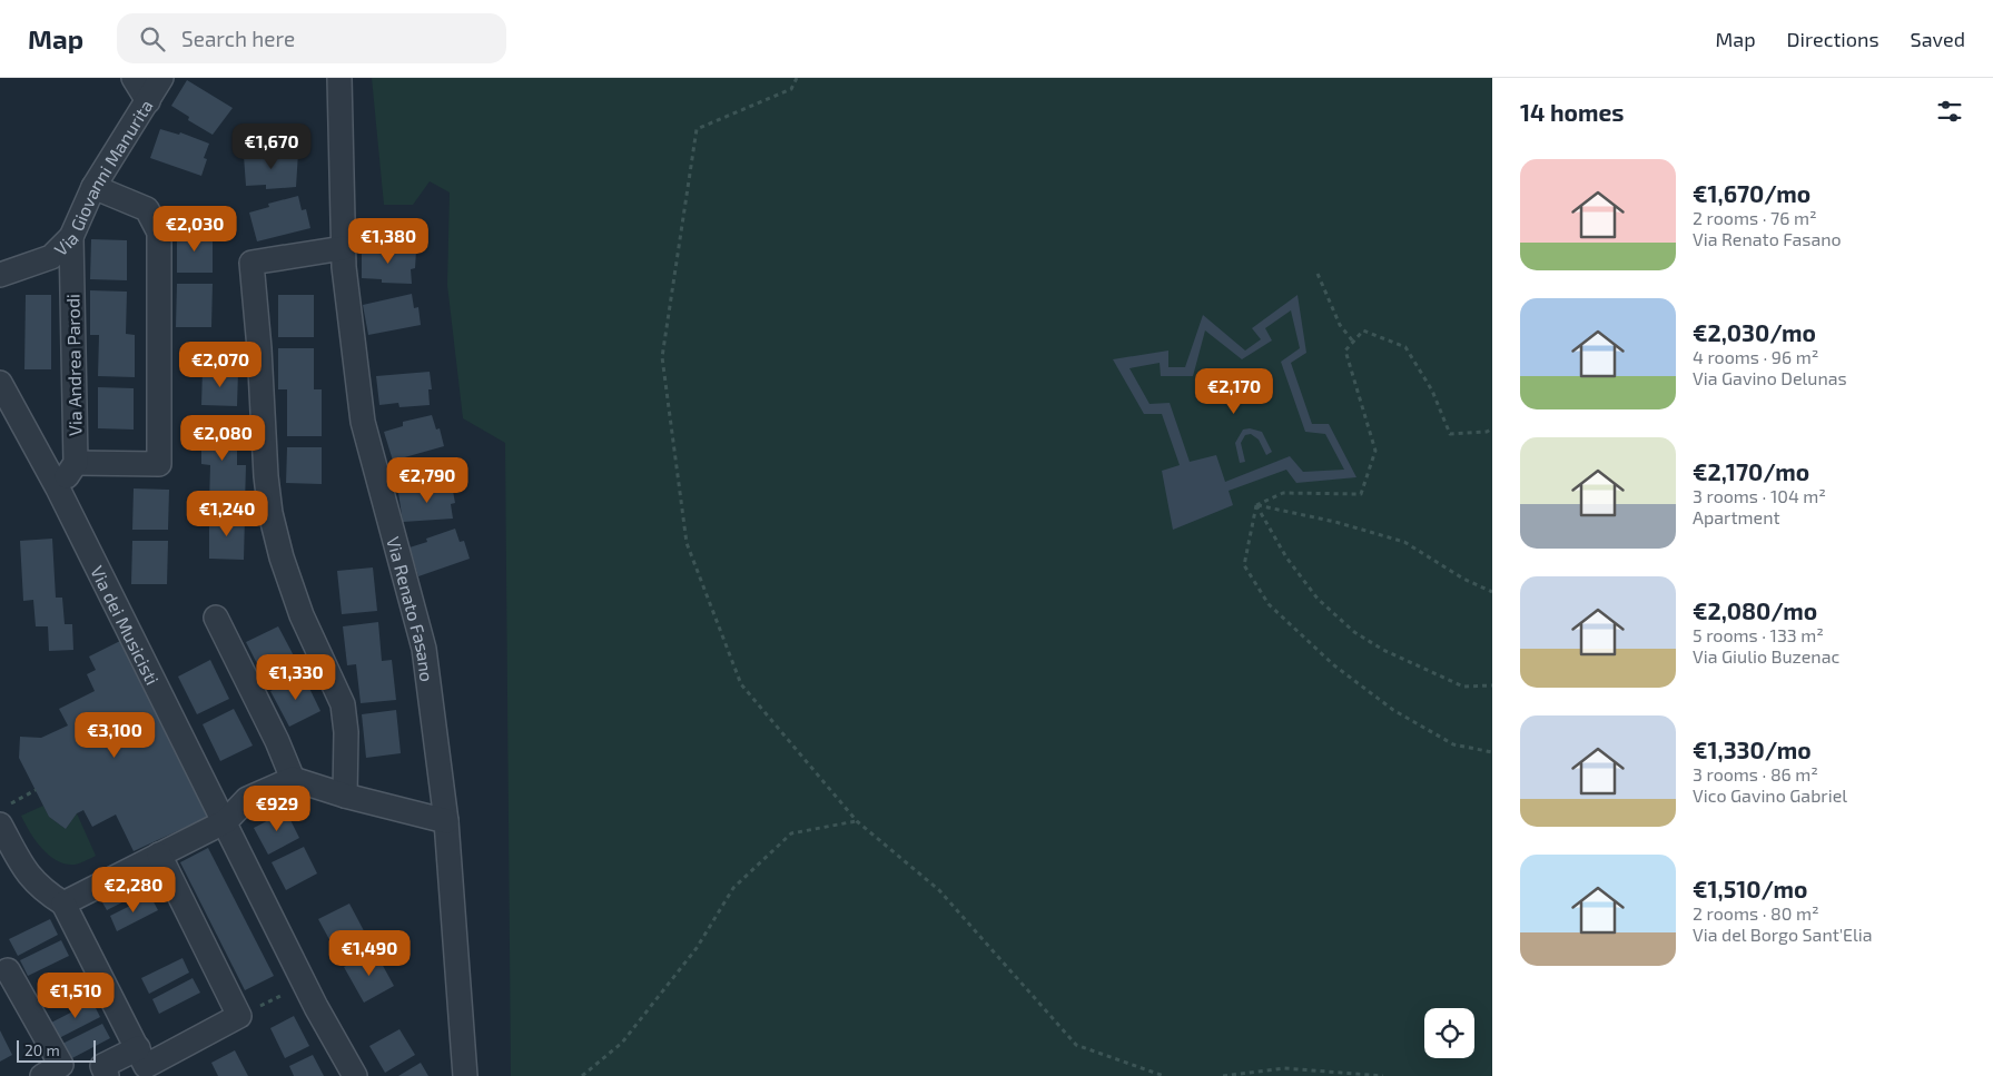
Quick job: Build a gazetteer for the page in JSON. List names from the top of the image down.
{
  "streets": {
    "street": [
      "Via Giovanni Manurita",
      "Via Andrea Parodi",
      "Via Renato Fasano",
      "Via dei Musicisti"
    ]
  },
  "crossings": [
    ["Via Giovanni Manurita", "Via Andrea Parodi"]
  ],
  "scale_bar": "20 m",
  "page": {
    "header": "Map",
    "search": "Search here",
    "nav": ["Map", "Directions", "Saved"],
    "heading": "14 homes",
    "price": [
      "€1,670",
      "€2,030",
      "€1,380",
      "€2,070",
      "€2,170",
      "€2,080",
      "€2,790",
      "€1,240",
      "€1,330",
      "€3,100",
      "€929",
      "€2,280",
      "€1,490",
      "€1,510"
    ],
    "list": [
      {
        "name": "€1,670/mo",
        "note": "2 rooms · 76 m² · Via Renato Fasano"
      },
      {
        "name": "€2,030/mo",
        "note": "4 rooms · 96 m² · Via Gavino Delunas"
      },
      {
        "name": "€2,170/mo",
        "note": "3 rooms · 104 m² · Apartment"
      },
      {
        "name": "€2,080/mo",
        "note": "5 rooms · 133 m² · Via Giulio Buzenac"
      },
      {
        "name": "€1,330/mo",
        "note": "3 rooms · 86 m² · Vico Gavino Gabriel"
      },
      {
        "name": "€1,510/mo",
        "note": "2 rooms · 80 m² · Via del Borgo Sant'Elia"
      }
    ],
    "scale": "20 m"
  }
}
